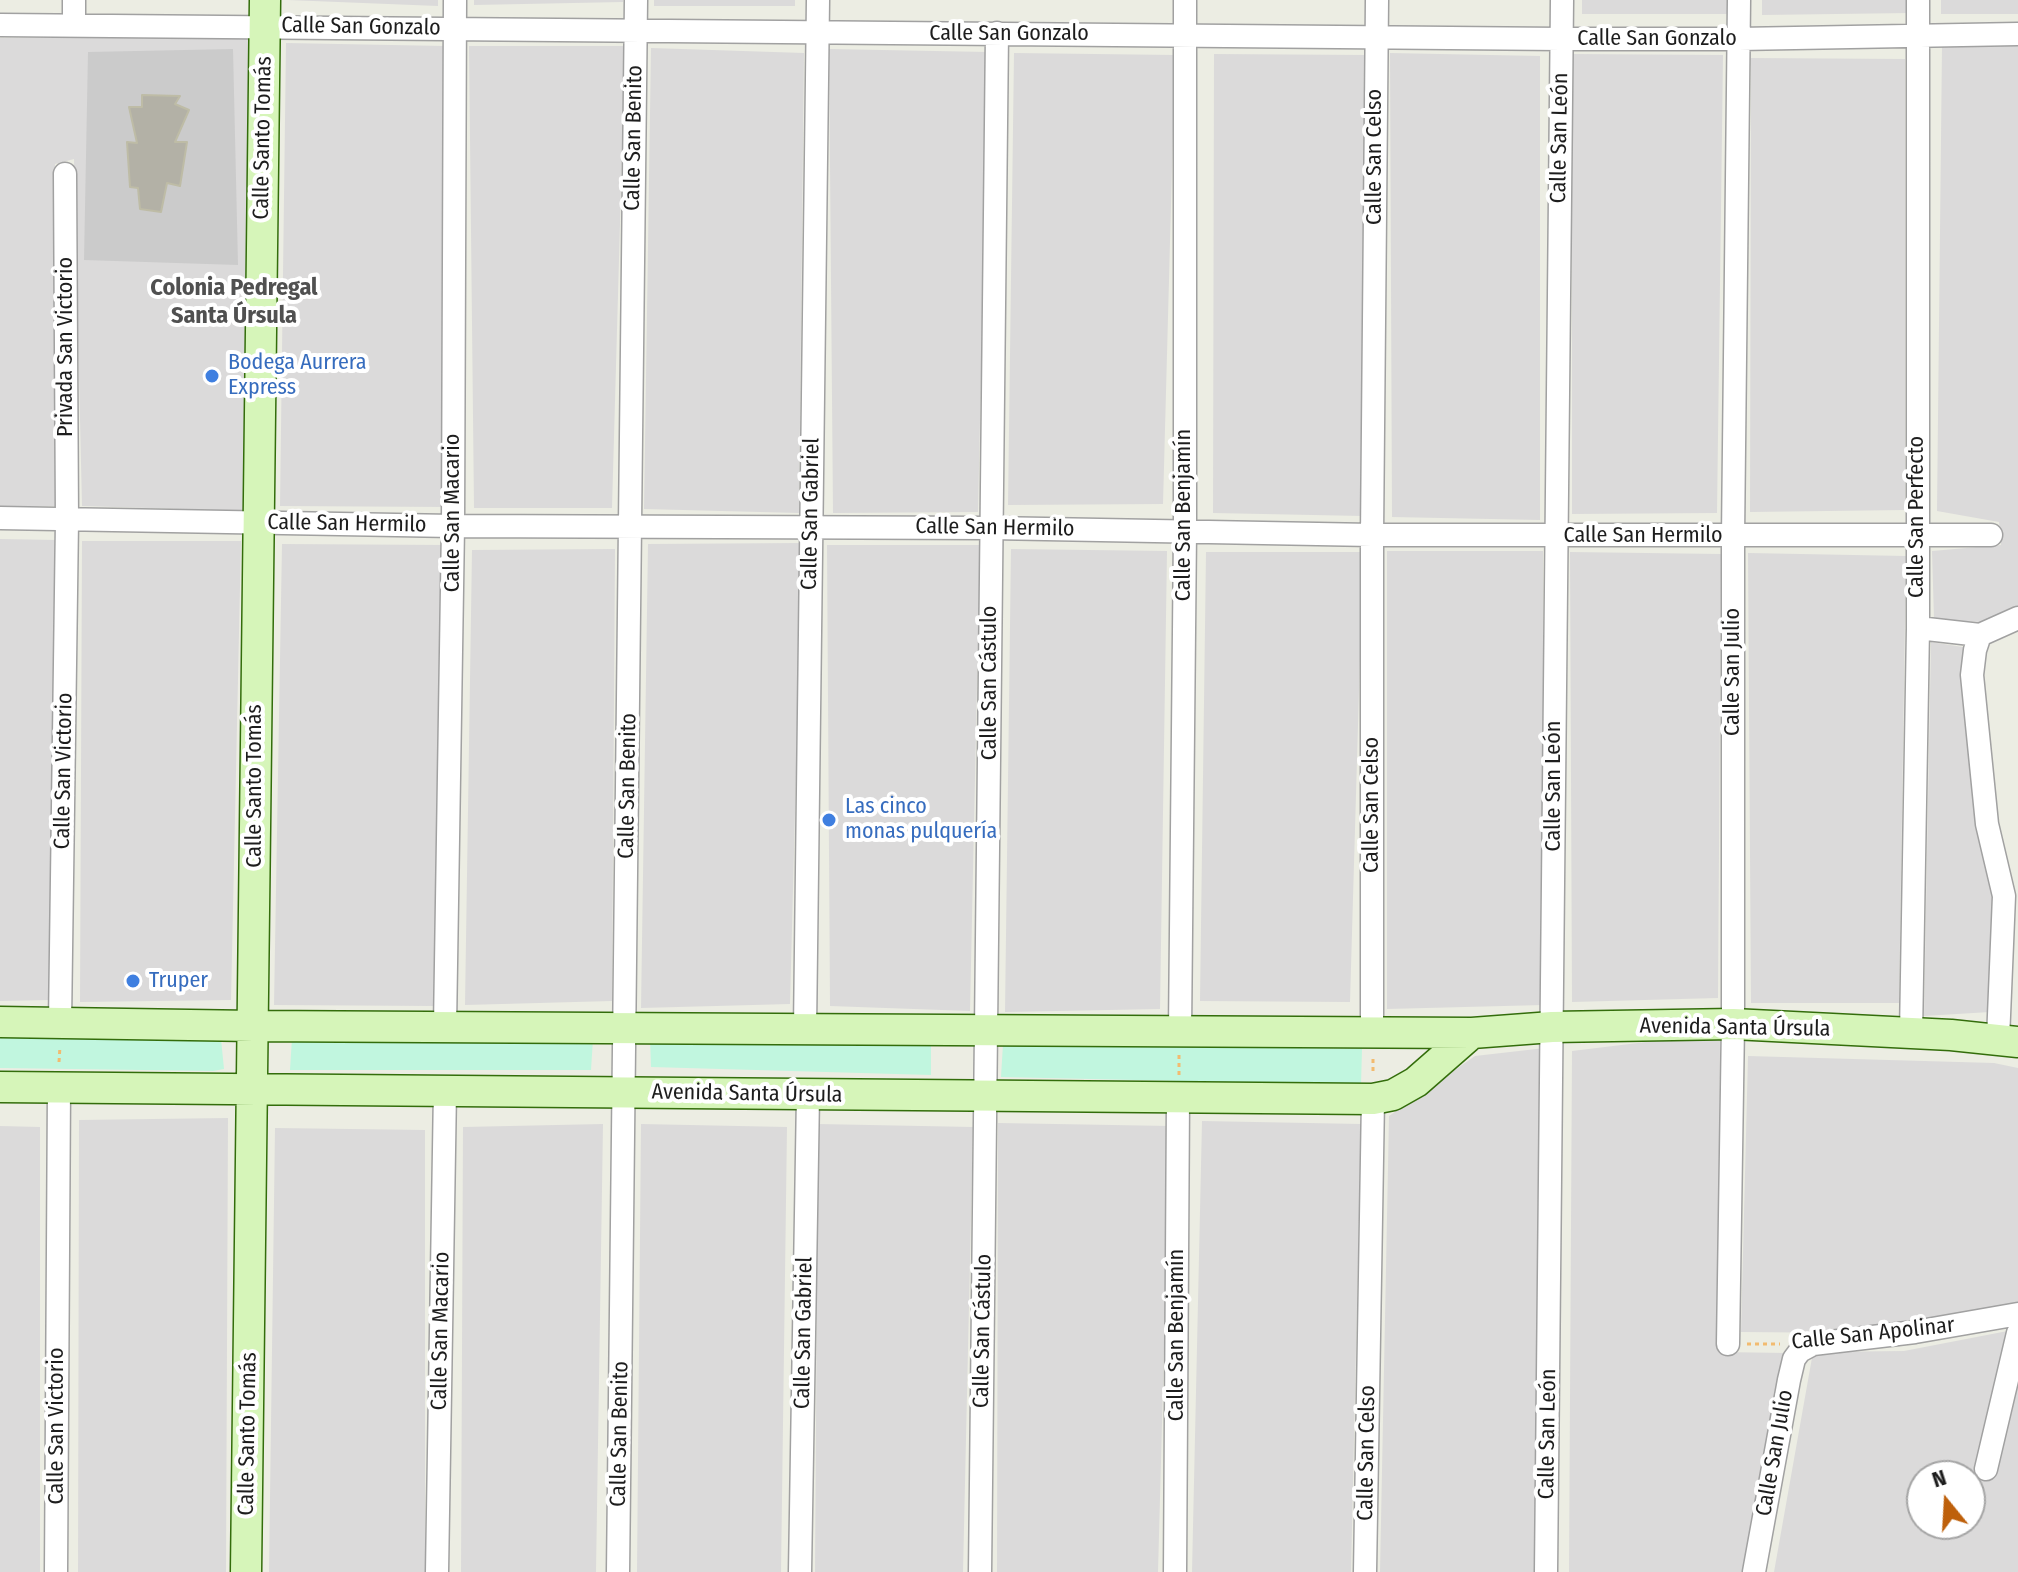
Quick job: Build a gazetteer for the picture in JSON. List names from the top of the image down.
{
  "streets": {
    "street": [
      "Calle San Gonzalo",
      "Calle Santo Tomás",
      "Calle San Benito",
      "Calle San León",
      "Calle San Celso",
      "Privada San Victorio",
      "Calle San Macario",
      "Calle San Gabriel",
      "Calle San Benjamín",
      "Calle San Perfecto",
      "Calle San Hermilo",
      "Calle San Julio",
      "Calle San Cástulo",
      "Calle San Victorio",
      "Avenida Santa Úrsula",
      "Calle San Apolinar"
    ]
  },
  "crossings": [
    ["Calle San Gonzalo", "Calle Santo Tomás"],
    ["Calle San Gonzalo", "Calle San Benito"],
    ["Calle San Gonzalo", "Calle San León"],
    ["Calle San Gonzalo", "Calle San Celso"],
    ["Calle San Gonzalo", "Calle San Macario"],
    ["Calle San Gonzalo", "Calle San Gabriel"],
    ["Calle San Gonzalo", "Calle San Benjamín"],
    ["Calle San Gonzalo", "Calle San Perfecto"],
    ["Calle San Gonzalo", "Calle San Julio"],
    ["Calle San Gonzalo", "Calle San Cástulo"],
    ["Calle Santo Tomás", "Calle San Hermilo"],
    ["Calle Santo Tomás", "Avenida Santa Úrsula"],
    ["Calle San Benito", "Calle San Hermilo"],
    ["Calle San Benito", "Avenida Santa Úrsula"],
    ["Calle San León", "Calle San Hermilo"],
    ["Calle San León", "Avenida Santa Úrsula"],
    ["Calle San Celso", "Calle San Hermilo"],
    ["Calle San Celso", "Avenida Santa Úrsula"],
    ["Privada San Victorio", "Calle San Hermilo"],
    ["Privada San Victorio", "Calle San Victorio"],
    ["Calle San Macario", "Calle San Hermilo"],
    ["Calle San Macario", "Avenida Santa Úrsula"],
    ["Calle San Gabriel", "Calle San Hermilo"],
    ["Calle San Gabriel", "Avenida Santa Úrsula"],
    ["Calle San Benjamín", "Calle San Hermilo"],
    ["Calle San Benjamín", "Avenida Santa Úrsula"],
    ["Calle San Perfecto", "Calle San Hermilo"],
    ["Calle San Perfecto", "Avenida Santa Úrsula"],
    ["Calle San Hermilo", "Calle San Julio"],
    ["Calle San Hermilo", "Calle San Cástulo"],
    ["Calle San Hermilo", "Calle San Victorio"],
    ["Calle San Julio", "Avenida Santa Úrsula"],
    ["Calle San Julio", "Calle San Apolinar"],
    ["Calle San Cástulo", "Avenida Santa Úrsula"],
    ["Calle San Victorio", "Avenida Santa Úrsula"]
  ],
  "districts": ["Colonia Pedregal Santa Úrsula"],
  "places": ["Bodega Aurrera Express", "Las cinco monas pulquería", "Truper"],
  "north": "top"
}
